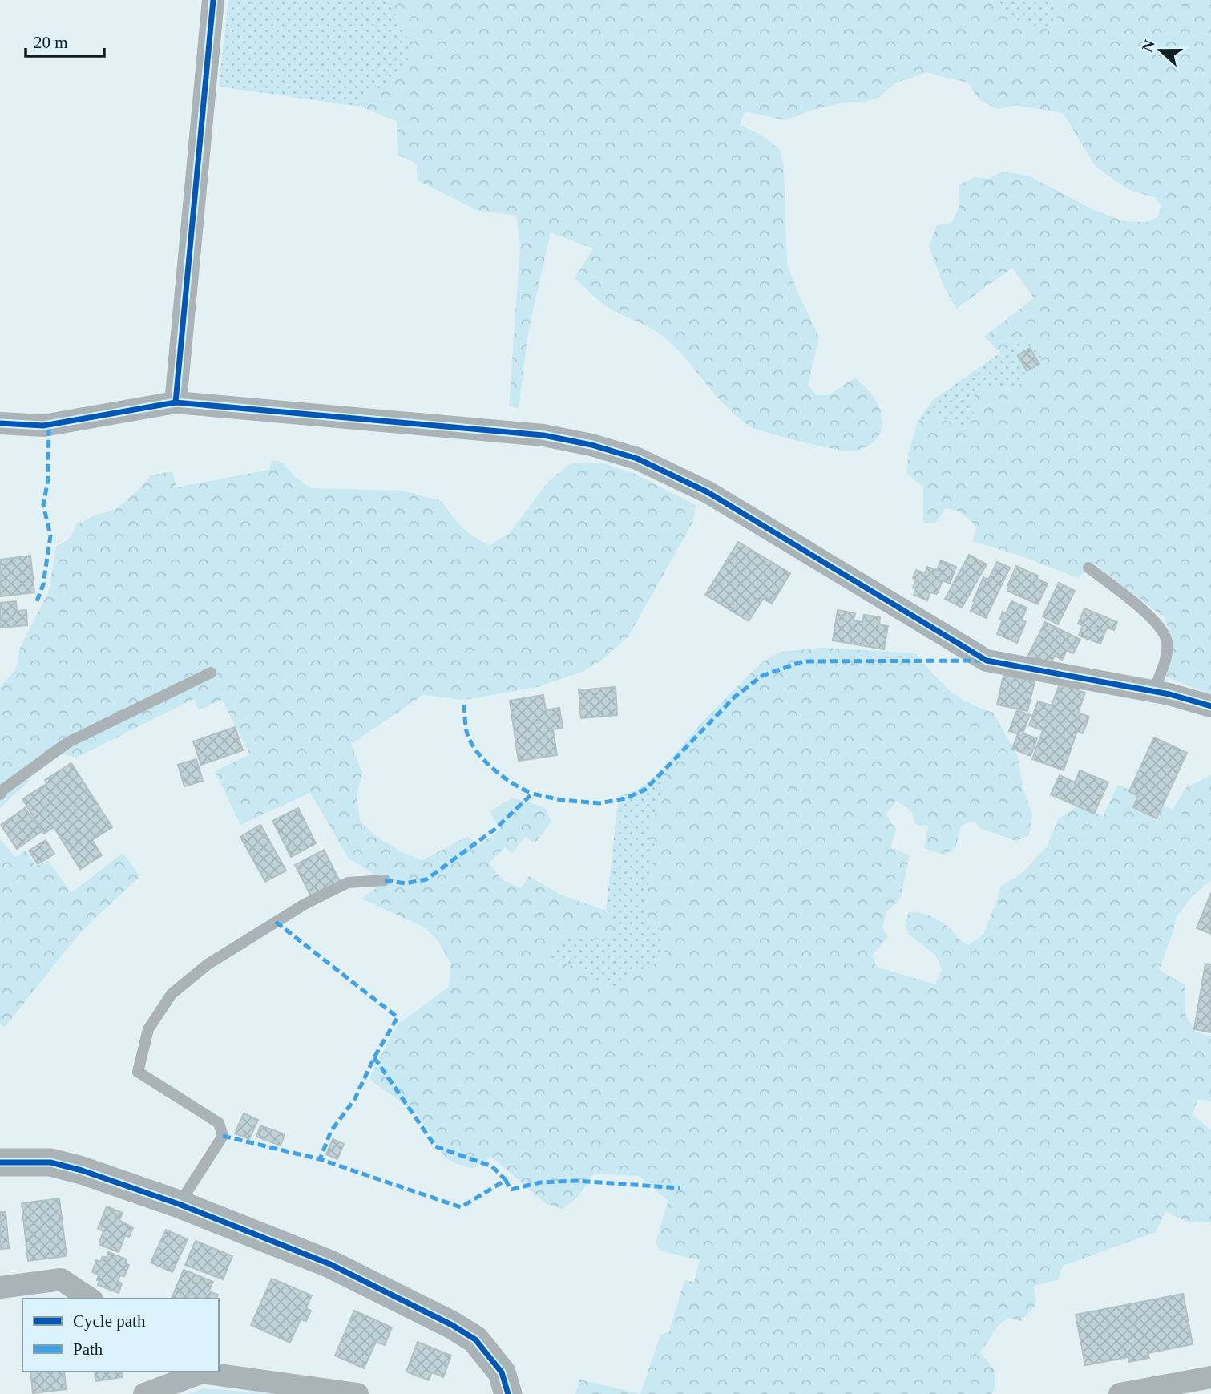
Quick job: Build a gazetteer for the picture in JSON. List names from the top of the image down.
{
  "legend": ["Cycle path", "Path"],
  "scale_bar": "20 m",
  "north": "left"
}
